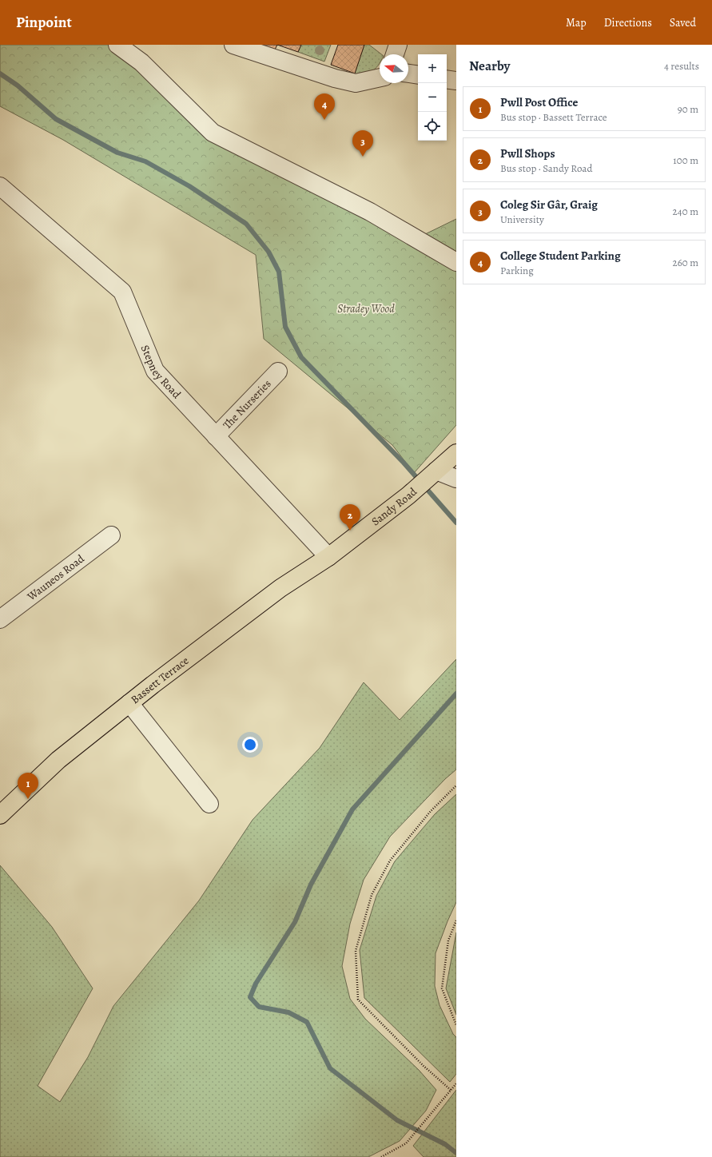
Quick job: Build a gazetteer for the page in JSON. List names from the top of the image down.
{
  "streets": {
    "main road": ["Sandy Road", "Bassett Terrace"],
    "street": ["Stepney Road", "The Nurseries", "Wauneos Road"]
  },
  "crossings": [
    ["Stepney Road", "The Nurseries"],
    ["Stepney Road", "Sandy Road"],
    ["Stepney Road", "Bassett Terrace"],
    ["Sandy Road", "Bassett Terrace"]
  ],
  "parks": ["Stradey Wood"],
  "north": "left",
  "page": {
    "header": "Pinpoint",
    "nav": ["Map", "Directions", "Saved"],
    "heading": ["Nearby", "4 results"],
    "map_buttons": ["+", "−"],
    "list": [
      {
        "mark": "1",
        "name": "Pwll Post Office",
        "note": "Bus stop · Bassett Terrace",
        "value": "90 m"
      },
      {
        "mark": "2",
        "name": "Pwll Shops",
        "note": "Bus stop · Sandy Road",
        "value": "100 m"
      },
      {
        "mark": "3",
        "name": "Coleg Sir Gâr, Graig",
        "note": "University",
        "value": "240 m"
      },
      {
        "mark": "4",
        "name": "College Student Parking",
        "note": "Parking",
        "value": "260 m"
      }
    ],
    "pins": [
      "4",
      "3",
      "2",
      "1"
    ]
  }
}
